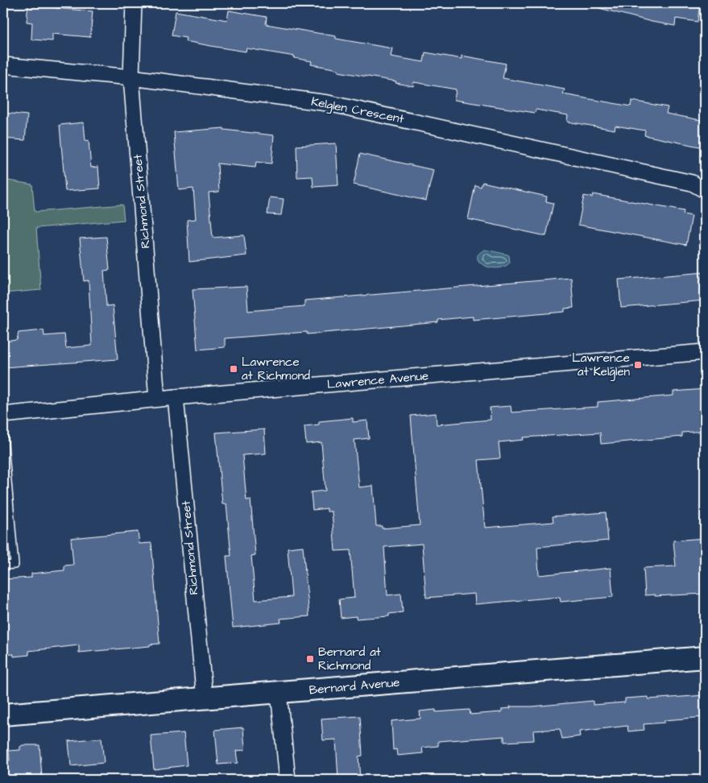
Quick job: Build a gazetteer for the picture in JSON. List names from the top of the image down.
{
  "streets": {
    "street": [
      "Kelglen Crescent",
      "Richmond Street",
      "Lawrence Avenue",
      "Bernard Avenue"
    ]
  },
  "crossings": [
    ["Kelglen Crescent", "Richmond Street"],
    ["Richmond Street", "Lawrence Avenue"],
    ["Richmond Street", "Bernard Avenue"]
  ],
  "places": {
    "transit": ["Lawrence at Kelglen", "Lawrence at Richmond", "Bernard at Richmond"]
  }
}
